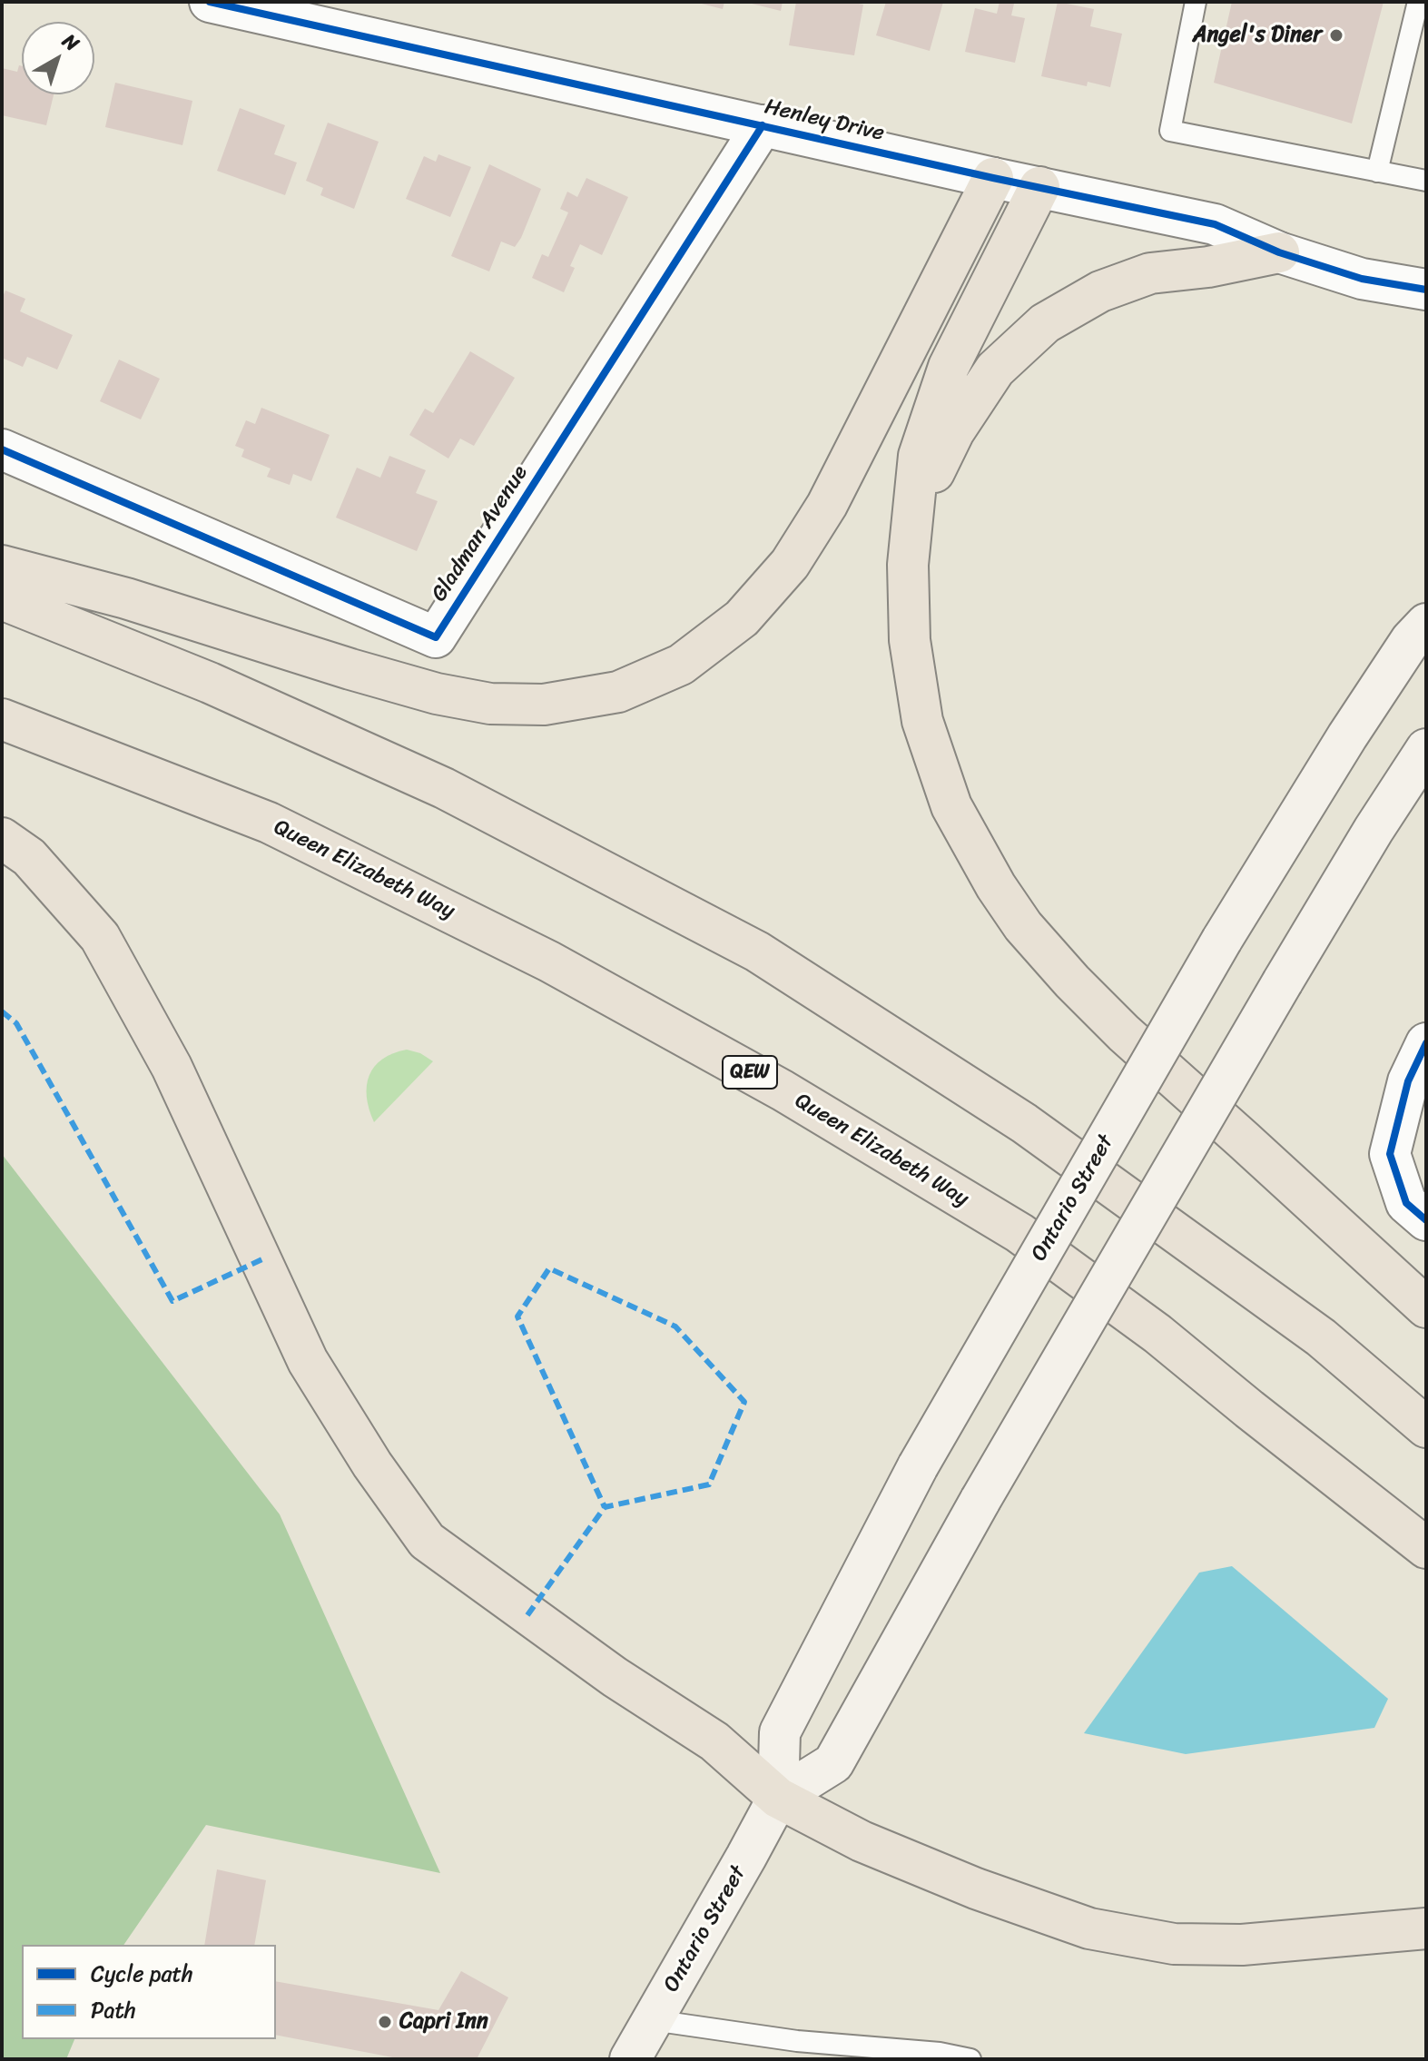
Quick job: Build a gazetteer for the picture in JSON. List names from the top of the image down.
{
  "streets": {
    "highway": ["Queen Elizabeth Way", "QEW"],
    "main road": ["Ontario Street"],
    "street": ["Henley Drive", "Gladman Avenue"]
  },
  "crossings": [
    ["Henley Drive", "Gladman Avenue"]
  ],
  "places": ["Angel's Diner", "Capri Inn"],
  "legend": ["Cycle path", "Path"],
  "north": "top right"
}
